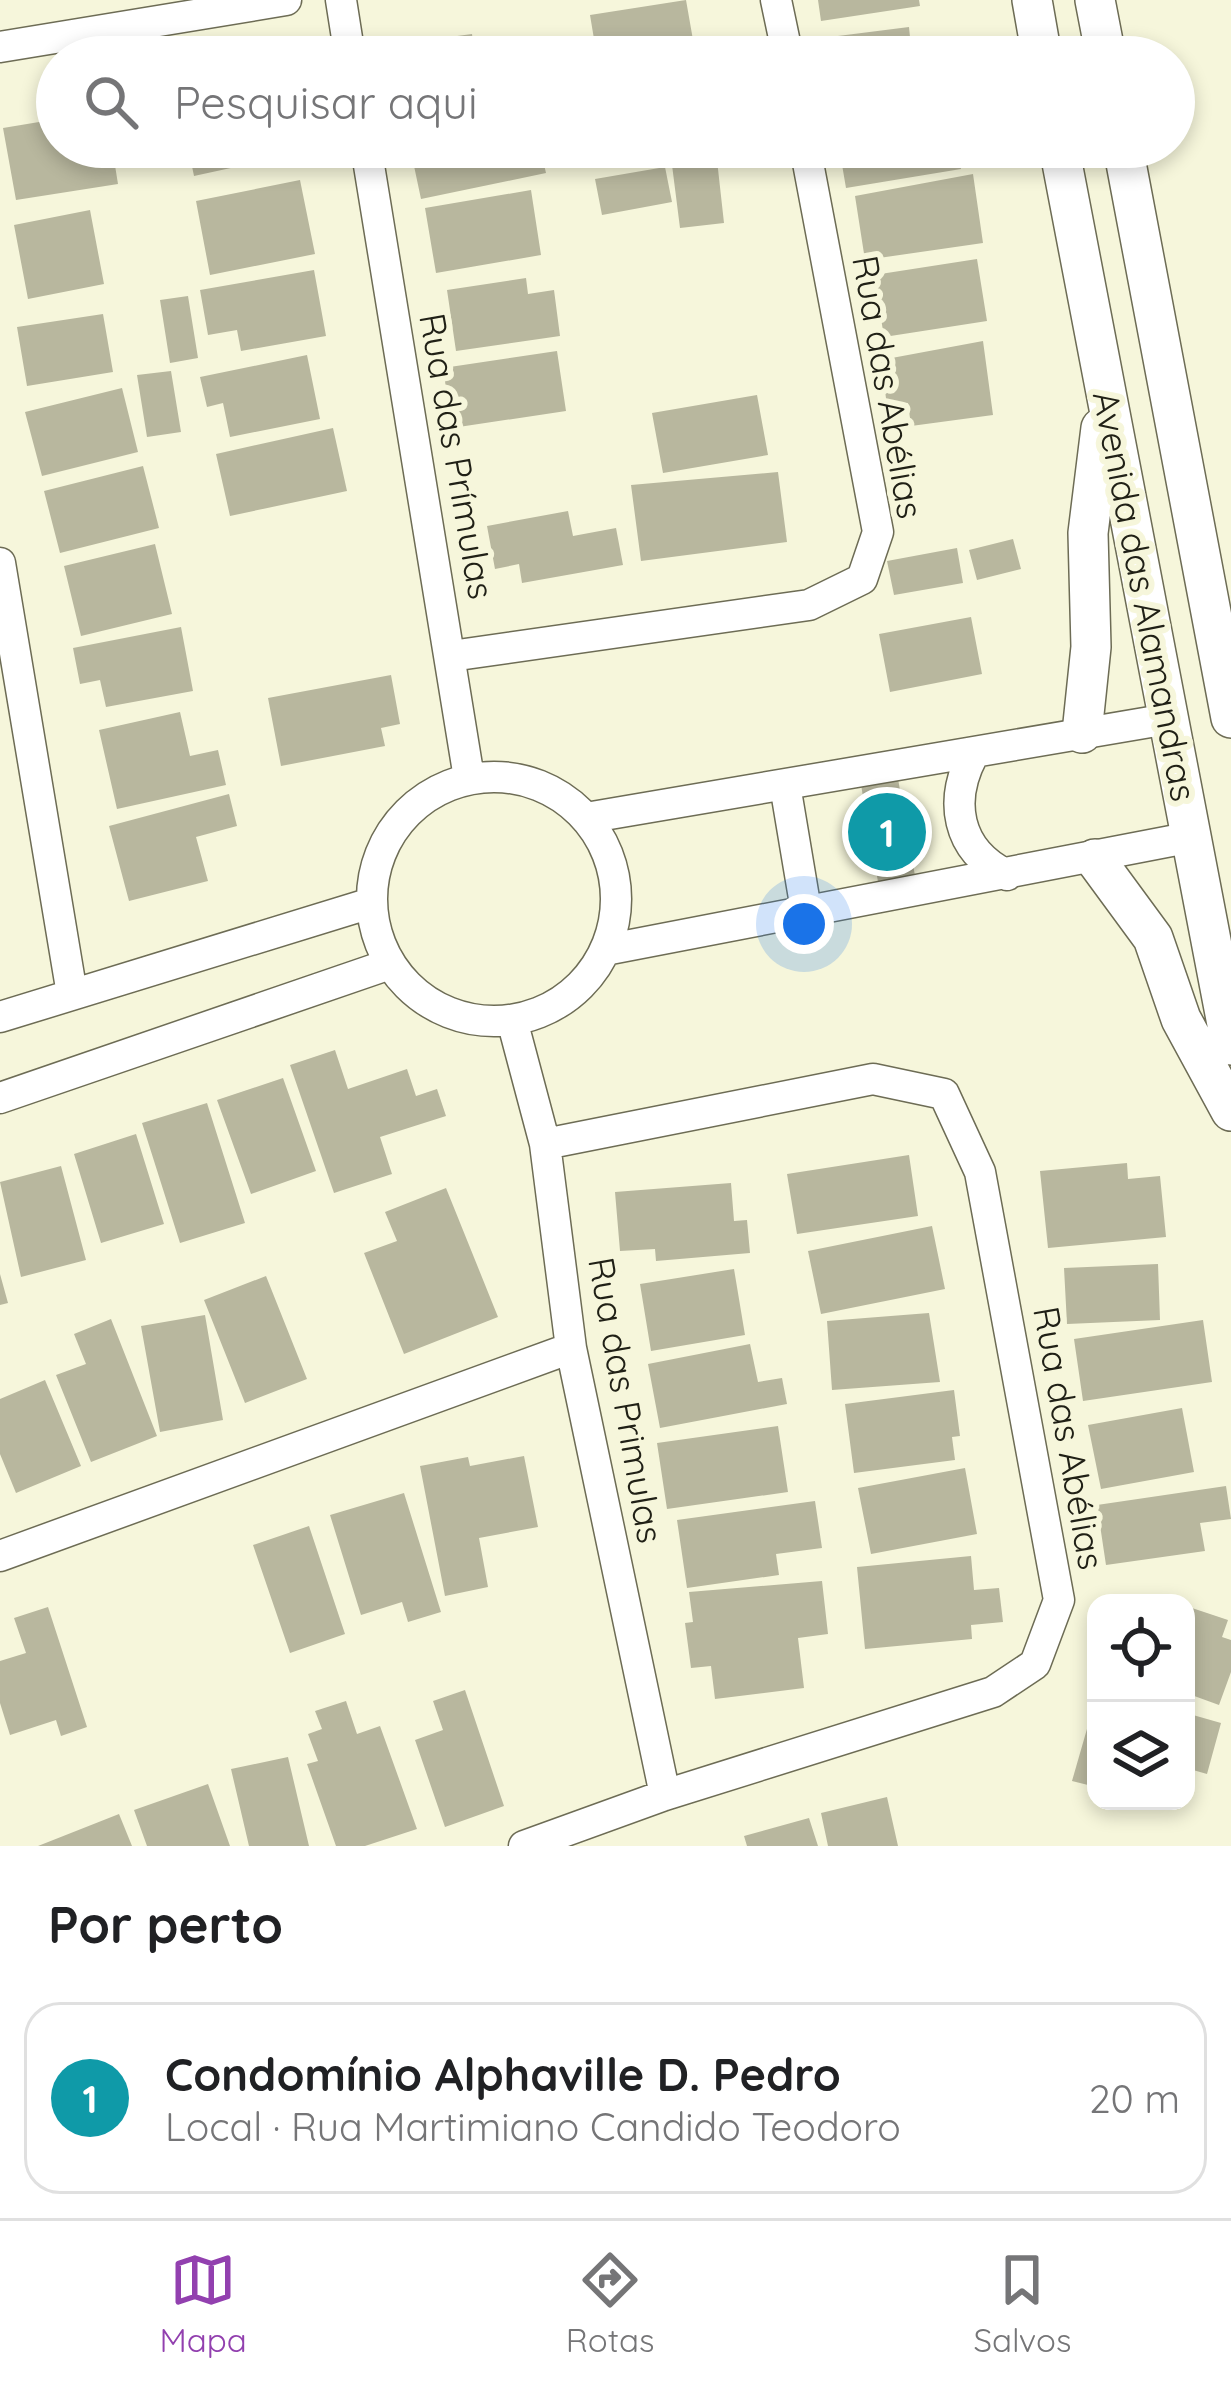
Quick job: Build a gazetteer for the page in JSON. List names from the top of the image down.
{
  "streets": {
    "street": [
      "Rua das Abélias",
      "Rua das Prímulas",
      "Avenida das Alamandras",
      "Rua das Primulas"
    ]
  },
  "crossings": [
    ["Rua das Abélias", "Rua das Prímulas"],
    ["Rua das Abélias", "Rua das Primulas"],
    ["Rua das Prímulas", "Rua das Primulas"]
  ],
  "page": {
    "search": "Pesquisar aqui",
    "pins": "1",
    "heading": "Por perto",
    "list": [
      {
        "mark": "1",
        "name": "Condomínio Alphaville D. Pedro",
        "note": "Local · Rua Martimiano Candido Teodoro",
        "value": "20 m"
      }
    ],
    "nav": ["Mapa", "Rotas", "Salvos"]
  }
}
